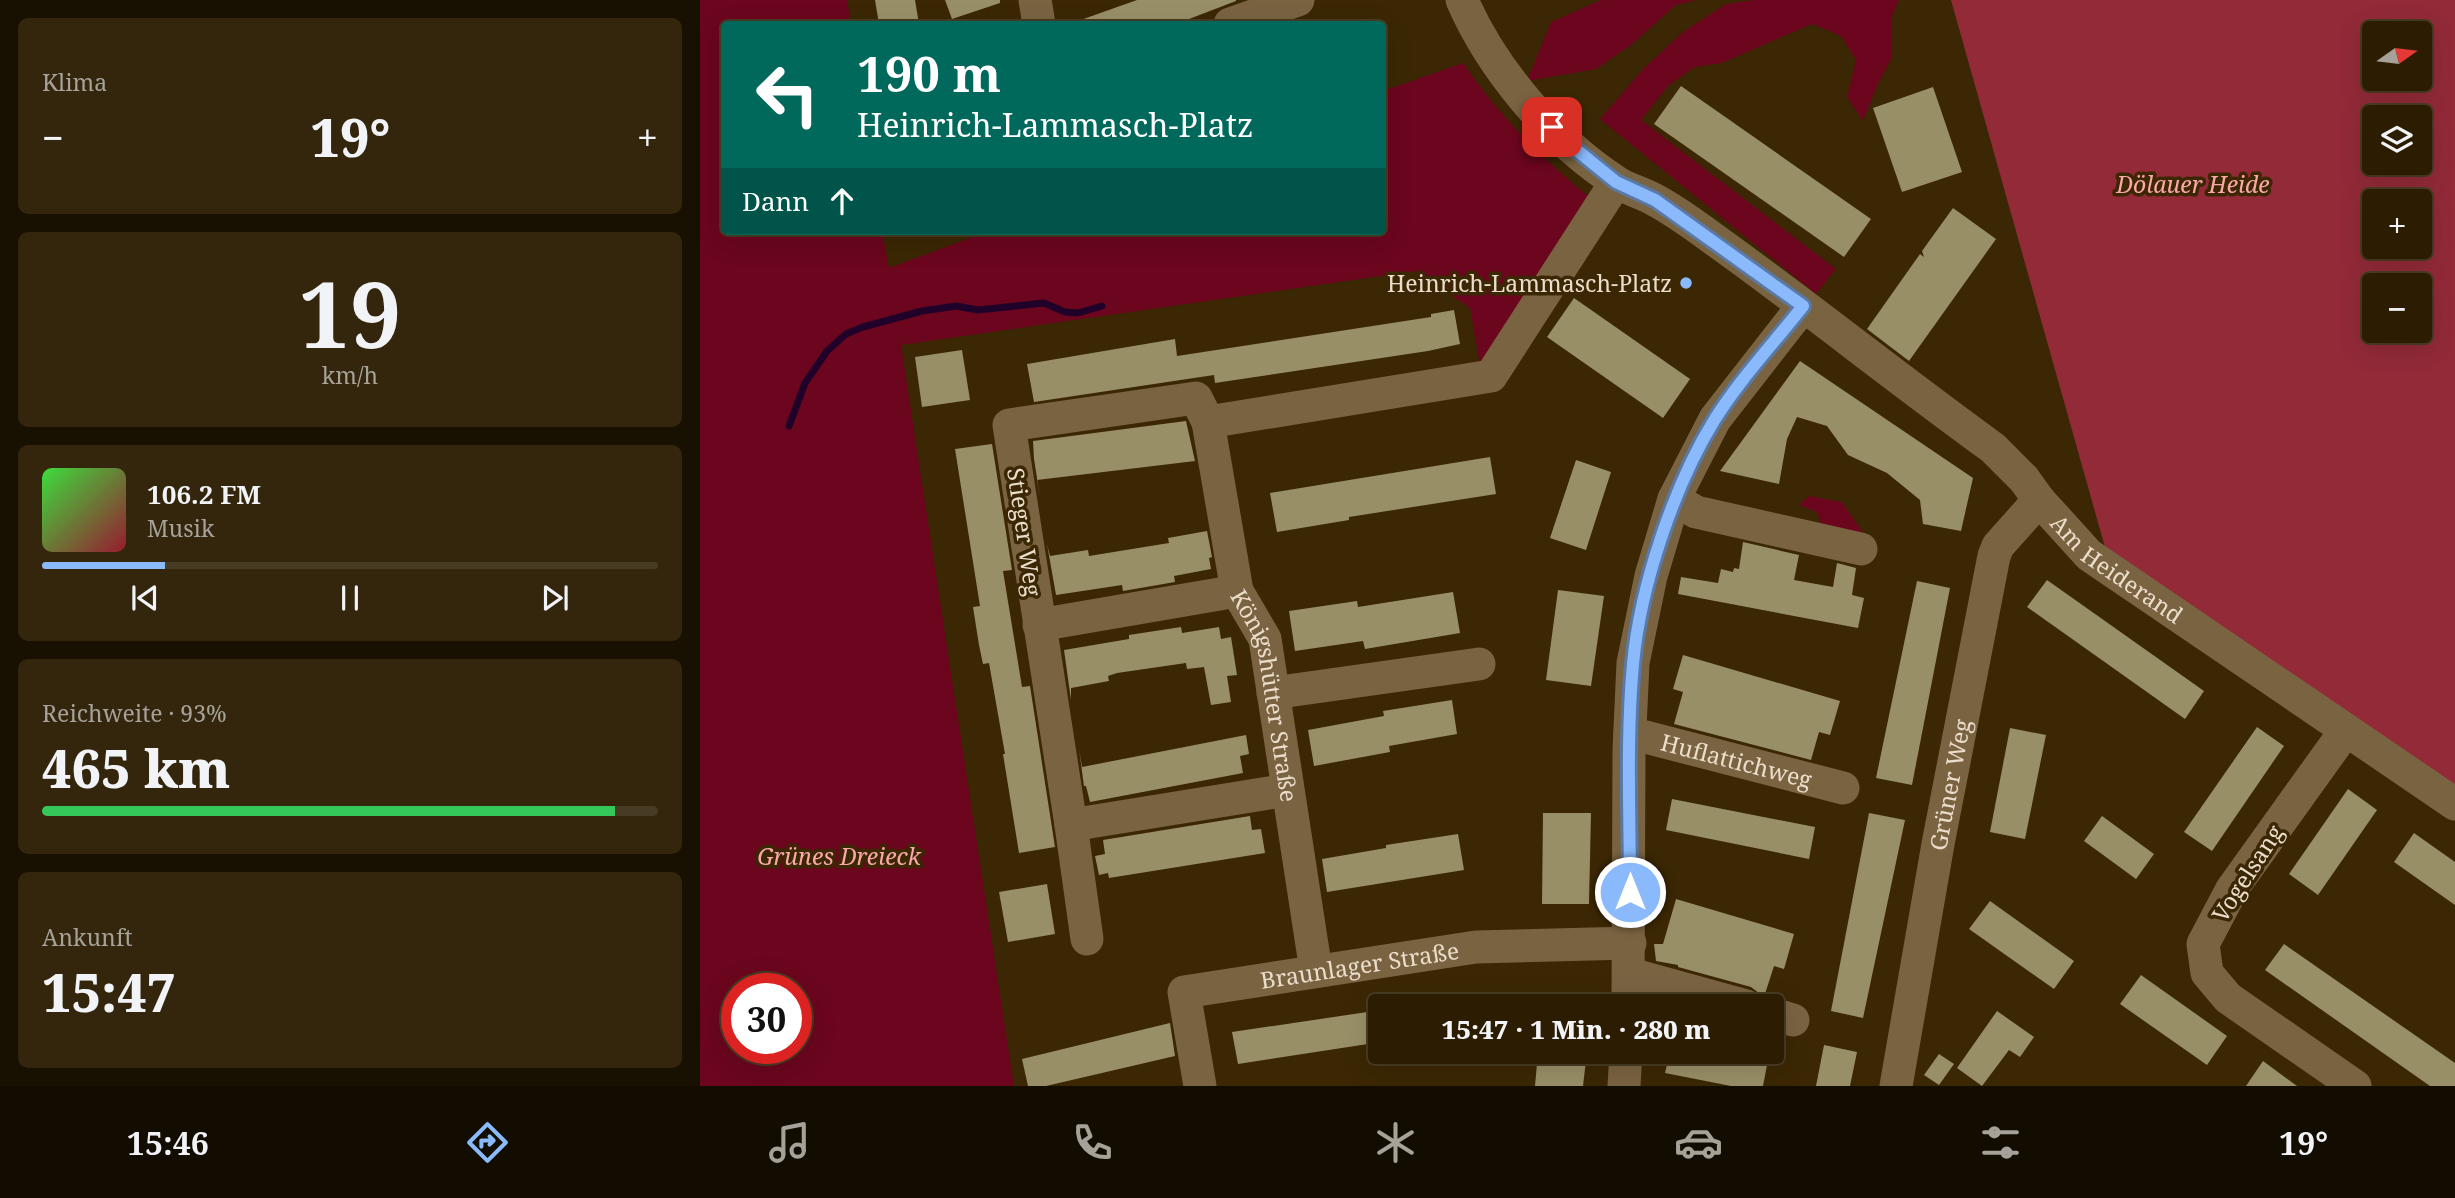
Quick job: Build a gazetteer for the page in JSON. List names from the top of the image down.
{
  "streets": {
    "street": [
      "Stieger Weg",
      "Am Heiderand",
      "Königshütter Straße",
      "Huflattichweg",
      "Grüner Weg",
      "Vogelsang",
      "Braunlager Straße"
    ]
  },
  "crossings": [
    ["Stieger Weg", "Königshütter Straße"],
    ["Am Heiderand", "Grüner Weg"],
    ["Am Heiderand", "Vogelsang"],
    ["Königshütter Straße", "Braunlager Straße"]
  ],
  "parks": ["Dölauer Heide", "Grünes Dreieck"],
  "places": ["Heinrich-Lammasch-Platz"],
  "north": "right",
  "page": {
    "tile": [
      "Klima",
      ["19", "km/h"],
      ["Reichweite · 93%", "465 km"],
      ["Ankunft", "15:47"]
    ],
    "map_buttons": ["+", "−"],
    "turn": ["190 m", "Heinrich-Lammasch-Platz"],
    "heat": ["−", "19°", "+"],
    "then": "Dann",
    "song": ["106.2 FM", "Musik"],
    "limit": "30",
    "trip": "15:47 · 1 Min. · 280 m",
    "tabs": ["15:46", "19°"]
  }
}
